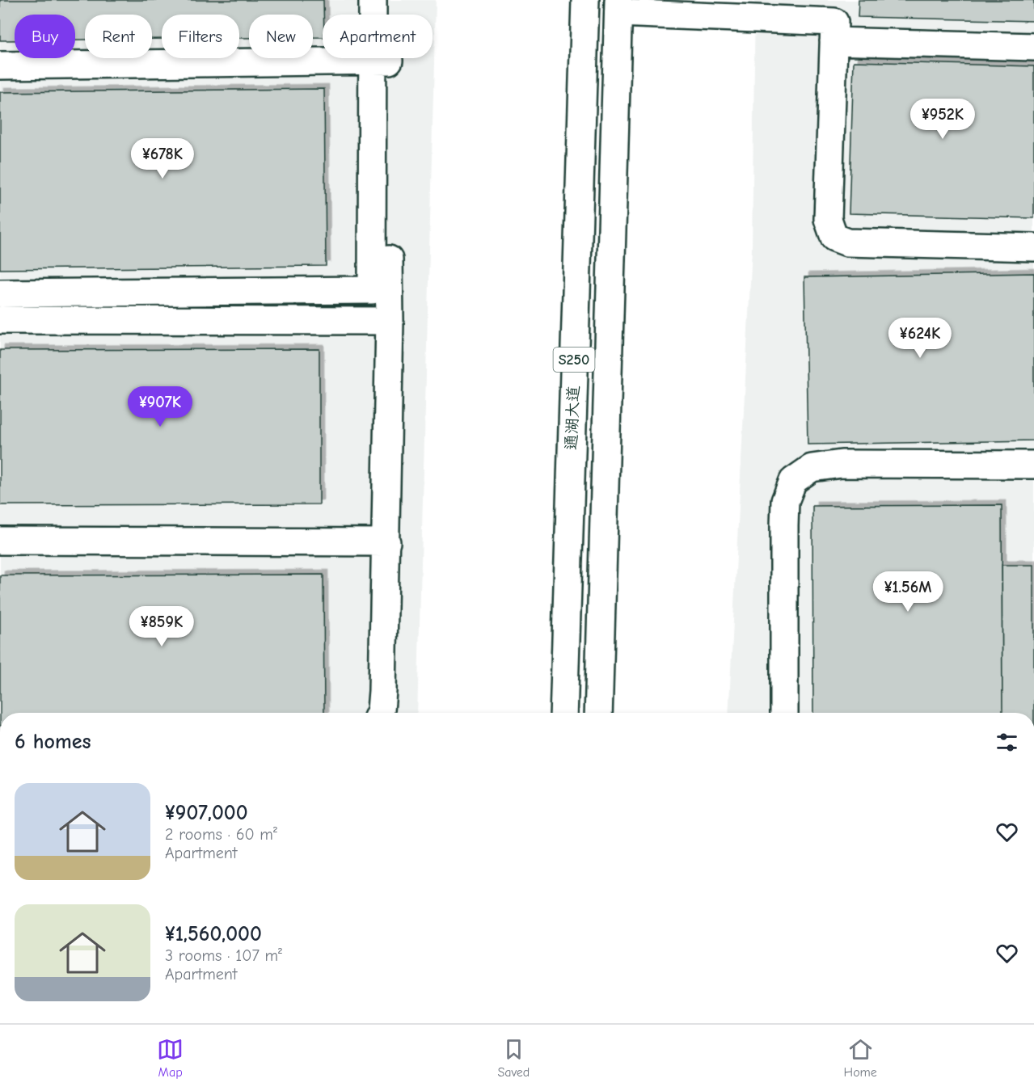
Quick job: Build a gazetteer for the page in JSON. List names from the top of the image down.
{
  "streets": {
    "main road": ["S250", "通湖大道"]
  },
  "page": {
    "chip": [
      "Buy",
      "Rent",
      "Filters",
      "New",
      "Apartment"
    ],
    "price": [
      "¥952K",
      "¥678K",
      "¥624K",
      "¥907K",
      "¥1.56M",
      "¥859K"
    ],
    "heading": "6 homes",
    "list": [
      {
        "name": "¥907,000",
        "note": "2 rooms · 60 m² · Apartment"
      },
      {
        "name": "¥1,560,000",
        "note": "3 rooms · 107 m² · Apartment"
      }
    ],
    "tabs": ["Map", "Saved", "Home"]
  }
}
